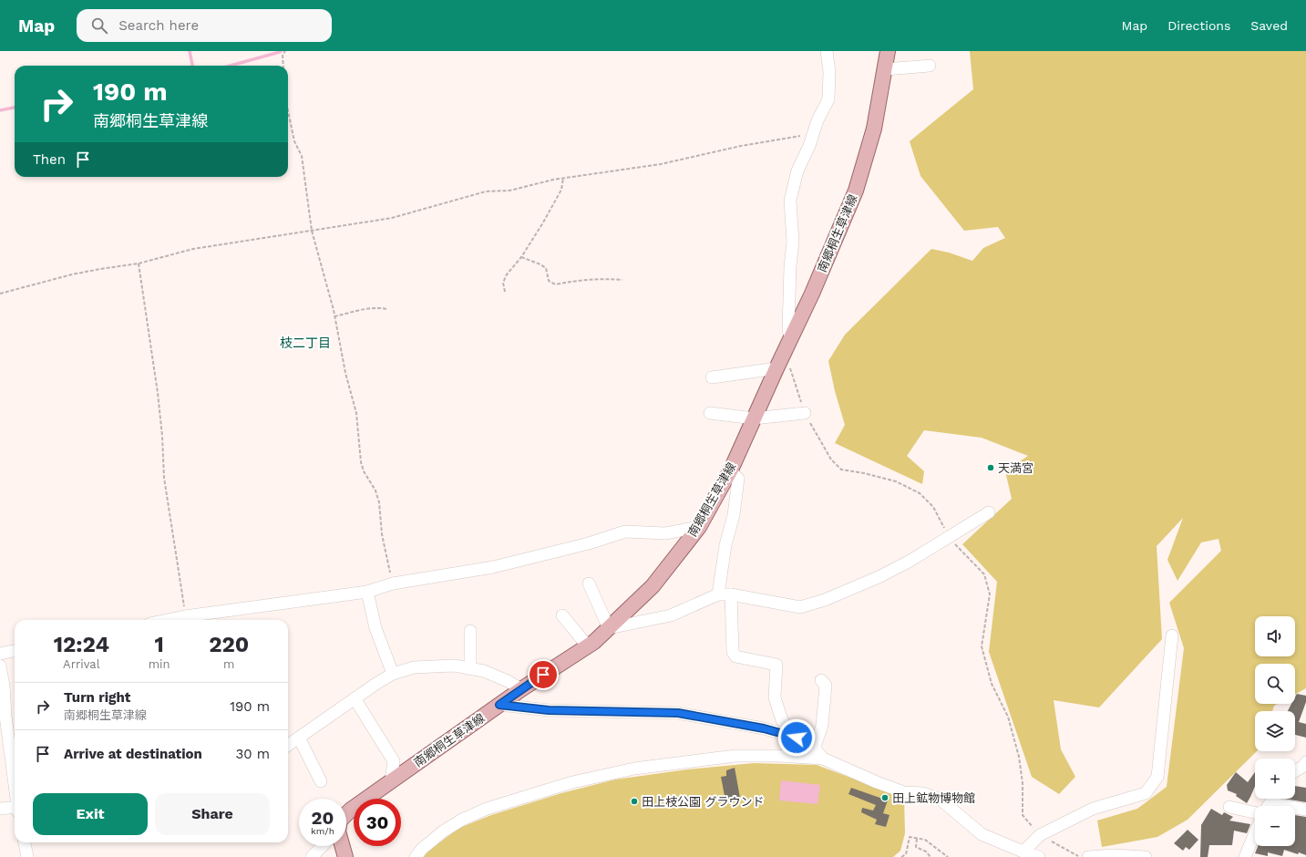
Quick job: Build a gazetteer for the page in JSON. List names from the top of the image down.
{
  "streets": {
    "main road": ["南郷桐生草津線"]
  },
  "districts": ["枝二丁目"],
  "places": ["天満宮", "田上鉱物博物館", "田上枝公園 グラウンド"],
  "page": {
    "header": "Map",
    "search": "Search here",
    "nav": ["Map", "Directions", "Saved"],
    "turn": ["190 m", "南郷桐生草津線"],
    "then": "Then",
    "map_buttons": ["+", "−"],
    "eta": [
      "12:24",
      "Arrival",
      "1",
      "min",
      "220",
      "m"
    ],
    "list": [
      {
        "name": "Turn right",
        "note": "南郷桐生草津線",
        "value": "190 m"
      },
      {
        "name": "Arrive at destination",
        "value": "30 m"
      }
    ],
    "buttons": ["Exit", "Share"],
    "speed": "20 km/h",
    "limit": "30"
  }
}
